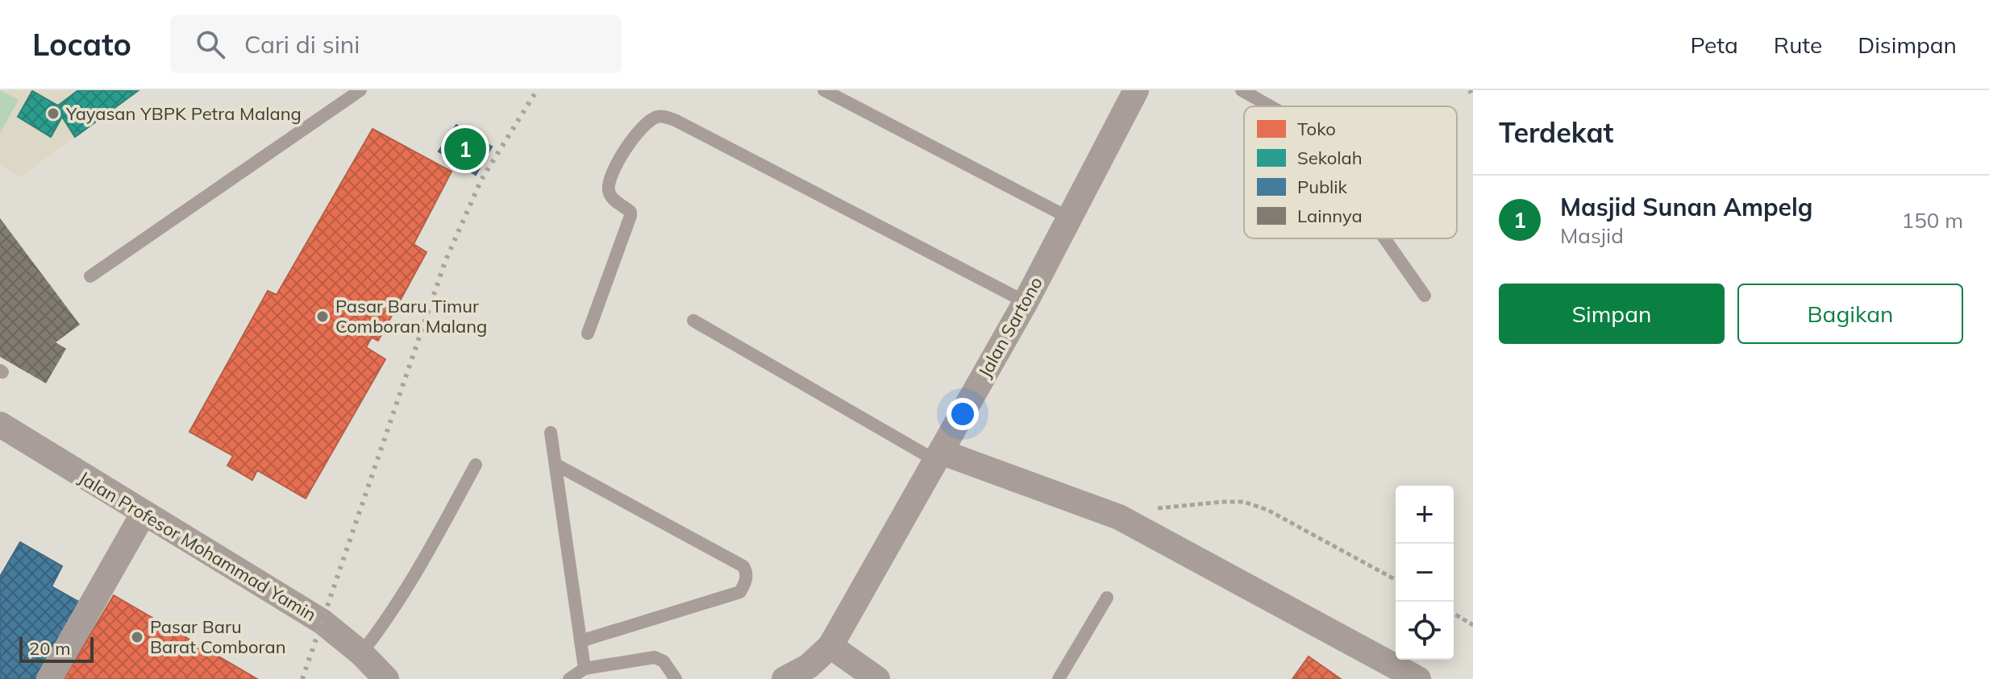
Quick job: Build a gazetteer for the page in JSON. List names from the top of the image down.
{
  "streets": {
    "street": ["Jalan Sartono", "Jalan Profesor Mohammad Yamin"]
  },
  "places": ["Yayasan YBPK Petra Malang", "Pasar Baru Timur Comboran Malang", "Pasar Baru Barat Comboran"],
  "legend": [
    "Toko",
    "Sekolah",
    "Publik",
    "Lainnya"
  ],
  "scale_bar": "20 m",
  "page": {
    "header": "Locato",
    "search": "Cari di sini",
    "nav": ["Peta", "Rute", "Disimpan"],
    "heading": "Terdekat",
    "pins": "1",
    "list": [
      {
        "mark": "1",
        "name": "Masjid Sunan Ampelg",
        "note": "Masjid",
        "value": "150 m"
      }
    ],
    "buttons": ["Simpan", "Bagikan"],
    "map_buttons": ["+", "−"],
    "scale": "20 m"
  }
}
